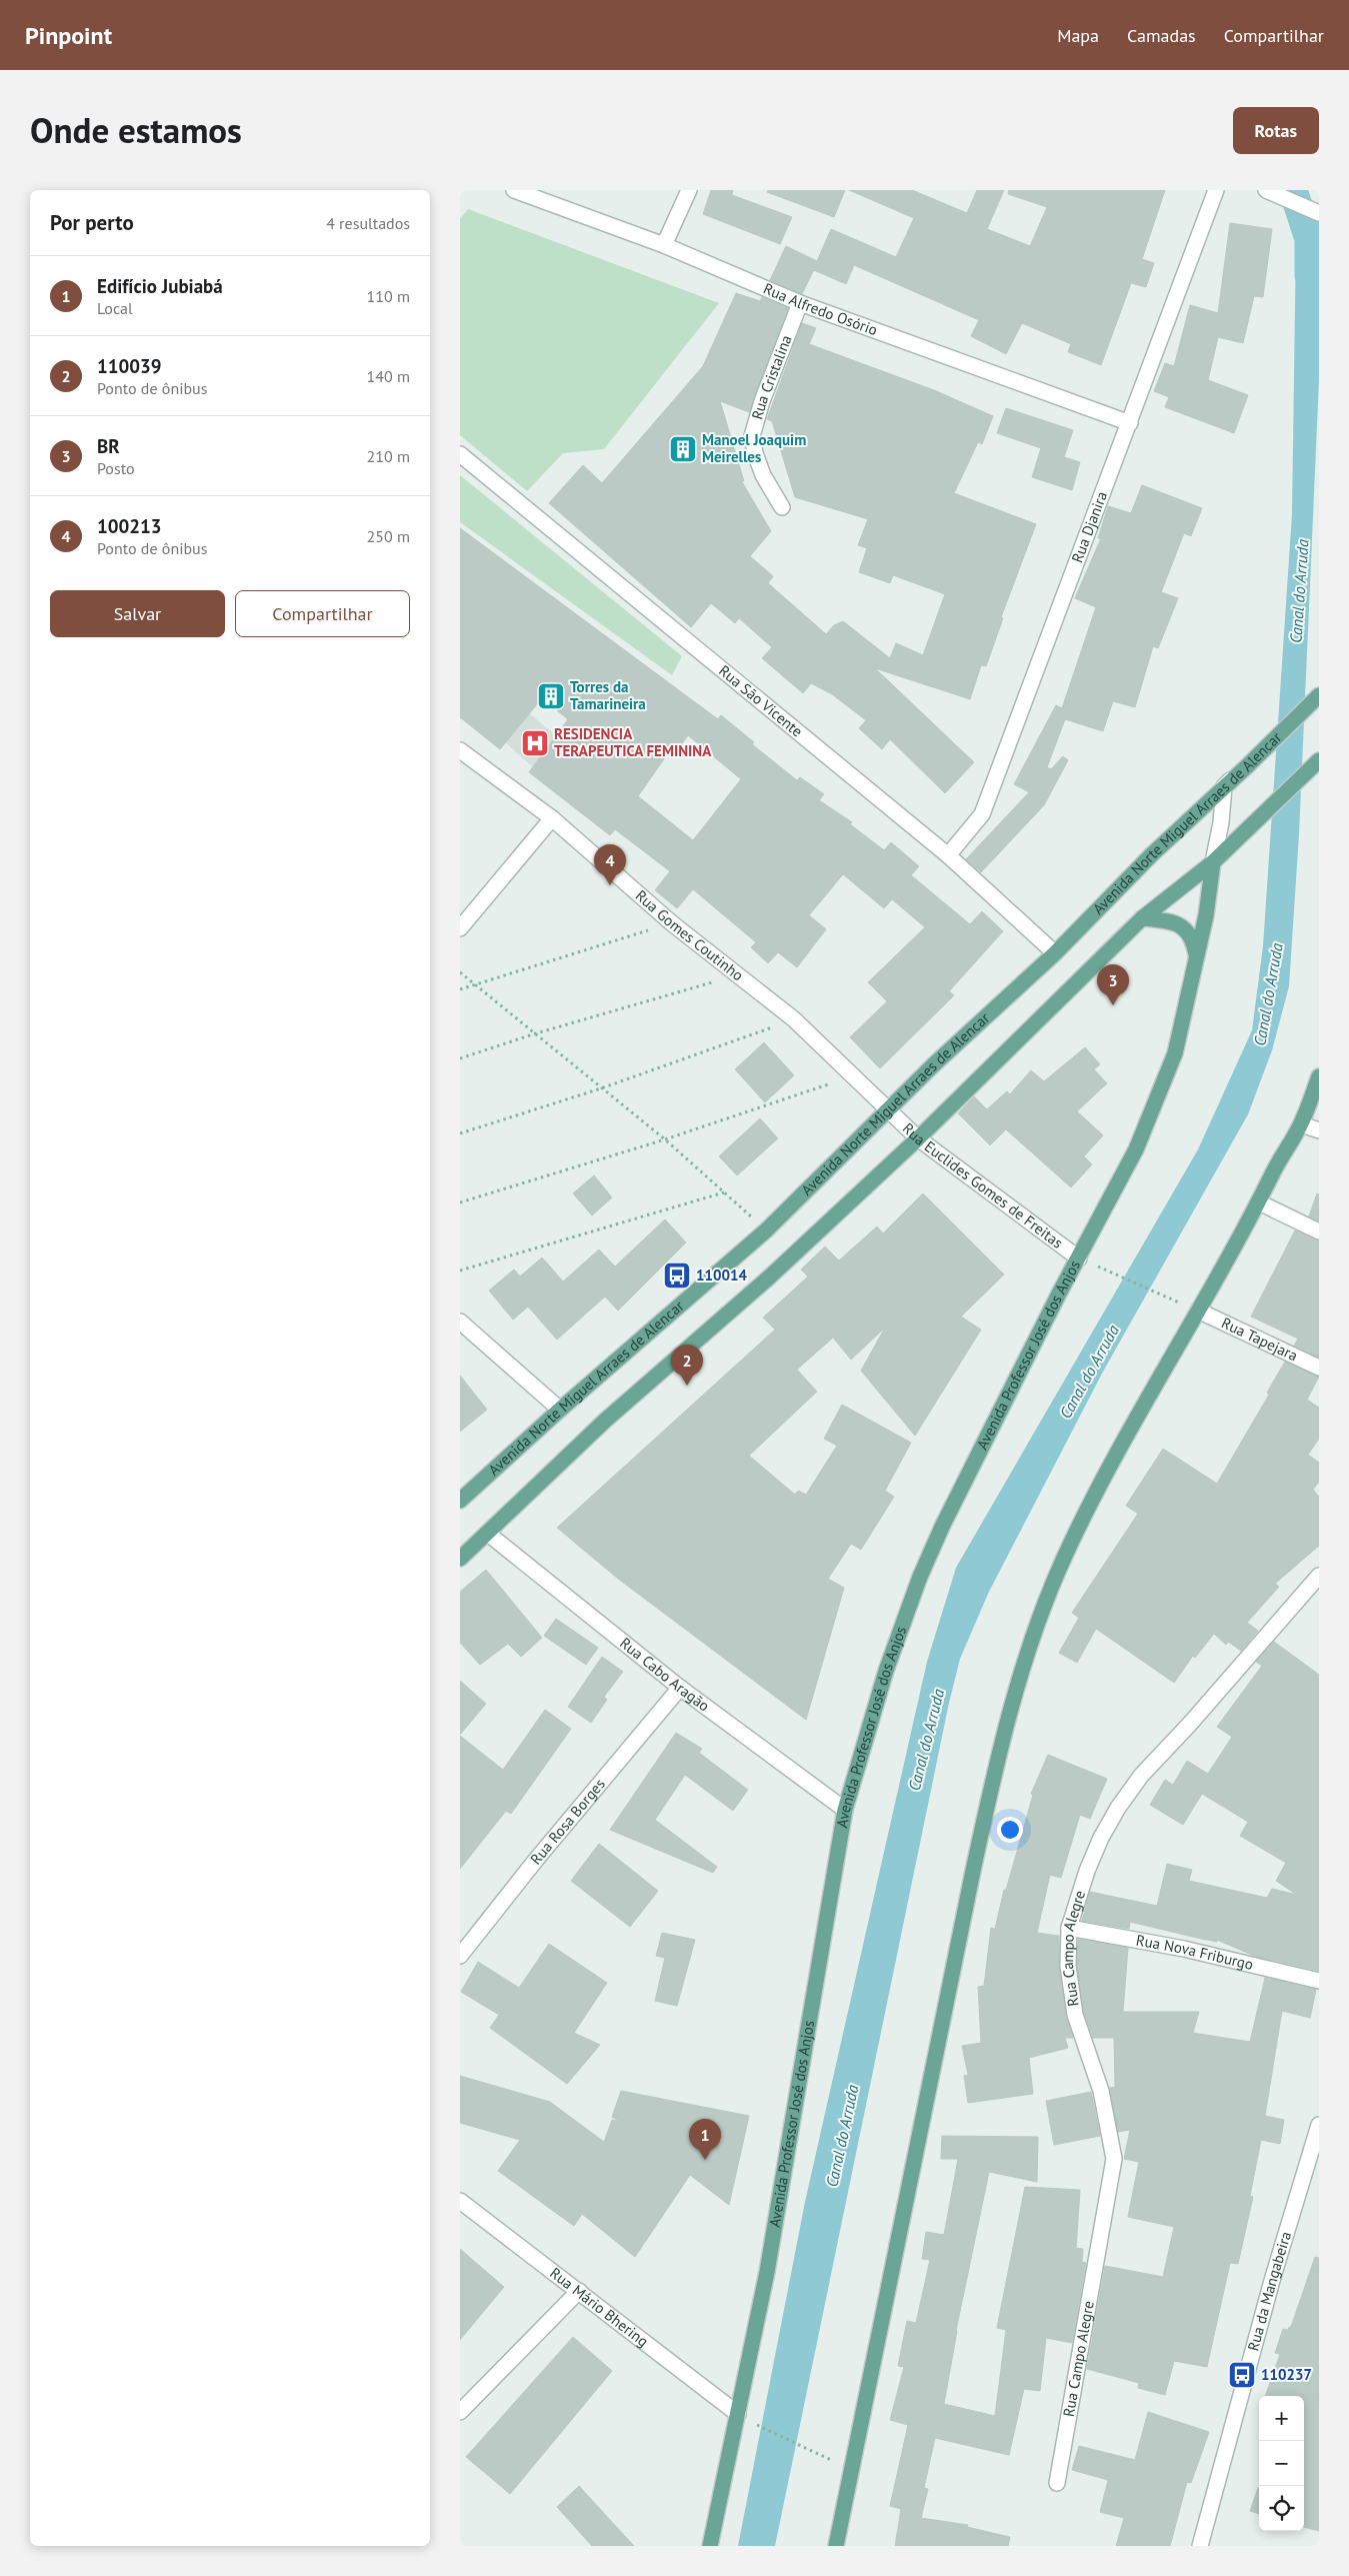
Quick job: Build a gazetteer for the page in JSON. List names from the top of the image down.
{
  "streets": {
    "main road": ["Avenida Norte Miguel Arraes de Alencar", "Avenida Professor José dos Anjos"],
    "street": [
      "Rua Alfredo Osório",
      "Rua Cristalina",
      "Rua Djanira",
      "Rua São Vicente",
      "Rua Gomes Coutinho",
      "Rua Euclides Gomes de Freitas",
      "Rua Tapejara",
      "Rua Cabo Aragão",
      "Rua Rosa Borges",
      "Rua Campo Alegre",
      "Rua Nova Friburgo",
      "Rua da Mangabeira",
      "Rua Mário Bhering"
    ]
  },
  "crossings": [
    ["Rua Alfredo Osório", "Rua Cristalina"],
    ["Rua Alfredo Osório", "Rua Djanira"],
    ["Rua Djanira", "Rua São Vicente"],
    ["Rua São Vicente", "Avenida Norte Miguel Arraes de Alencar"],
    ["Avenida Norte Miguel Arraes de Alencar", "Rua Gomes Coutinho"],
    ["Avenida Norte Miguel Arraes de Alencar", "Rua Euclides Gomes de Freitas"],
    ["Avenida Norte Miguel Arraes de Alencar", "Avenida Professor José dos Anjos"],
    ["Rua Gomes Coutinho", "Rua Euclides Gomes de Freitas"],
    ["Rua Euclides Gomes de Freitas", "Avenida Professor José dos Anjos"],
    ["Avenida Professor José dos Anjos", "Rua Cabo Aragão"],
    ["Avenida Professor José dos Anjos", "Rua Mário Bhering"],
    ["Rua Cabo Aragão", "Rua Rosa Borges"],
    ["Rua Campo Alegre", "Rua Nova Friburgo"]
  ],
  "water": ["Canal do Arruda"],
  "places": {
    "building": ["Manoel Joaquim Meirelles", "Torres da Tamarineira"],
    "hospital": ["RESIDENCIA TERAPEUTICA FEMININA"],
    "bus stop": ["110014", "110237"]
  },
  "page": {
    "header": "Pinpoint",
    "nav": ["Mapa", "Camadas", "Compartilhar"],
    "title": "Onde estamos",
    "buttons": [
      "Rotas",
      ["Salvar", "Compartilhar"]
    ],
    "heading": ["Por perto", "4 resultados"],
    "list": [
      {
        "mark": "1",
        "name": "Edifício Jubiabá",
        "note": "Local",
        "value": "110 m"
      },
      {
        "mark": "2",
        "name": "110039",
        "note": "Ponto de ônibus",
        "value": "140 m"
      },
      {
        "mark": "3",
        "name": "BR",
        "note": "Posto",
        "value": "210 m"
      },
      {
        "mark": "4",
        "name": "100213",
        "note": "Ponto de ônibus",
        "value": "250 m"
      }
    ],
    "pins": [
      "4",
      "3",
      "2",
      "1"
    ],
    "map_buttons": ["+", "−"]
  }
}
